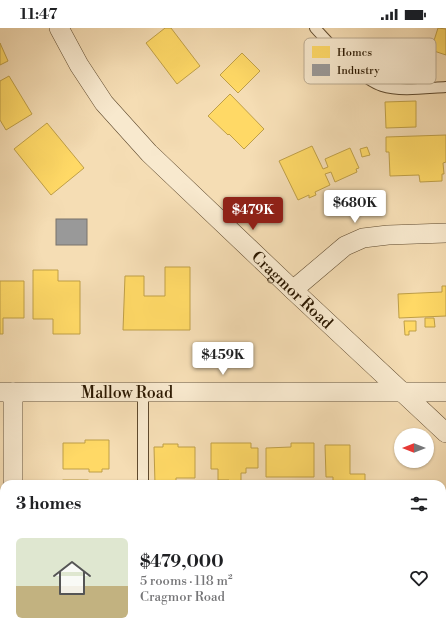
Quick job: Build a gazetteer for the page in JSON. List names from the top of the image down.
{
  "streets": {
    "street": ["Cragmor Road", "Mallow Road"]
  },
  "crossings": [
    ["Cragmor Road", "Mallow Road"]
  ],
  "legend": ["Homes", "Industry"],
  "north": "left",
  "page": {
    "status": "11:47",
    "price": ["$680K", "$479K", "$459K"],
    "heading": "3 homes",
    "list": [
      {
        "name": "$479,000",
        "note": "5 rooms · 118 m² · Cragmor Road"
      }
    ]
  }
}
